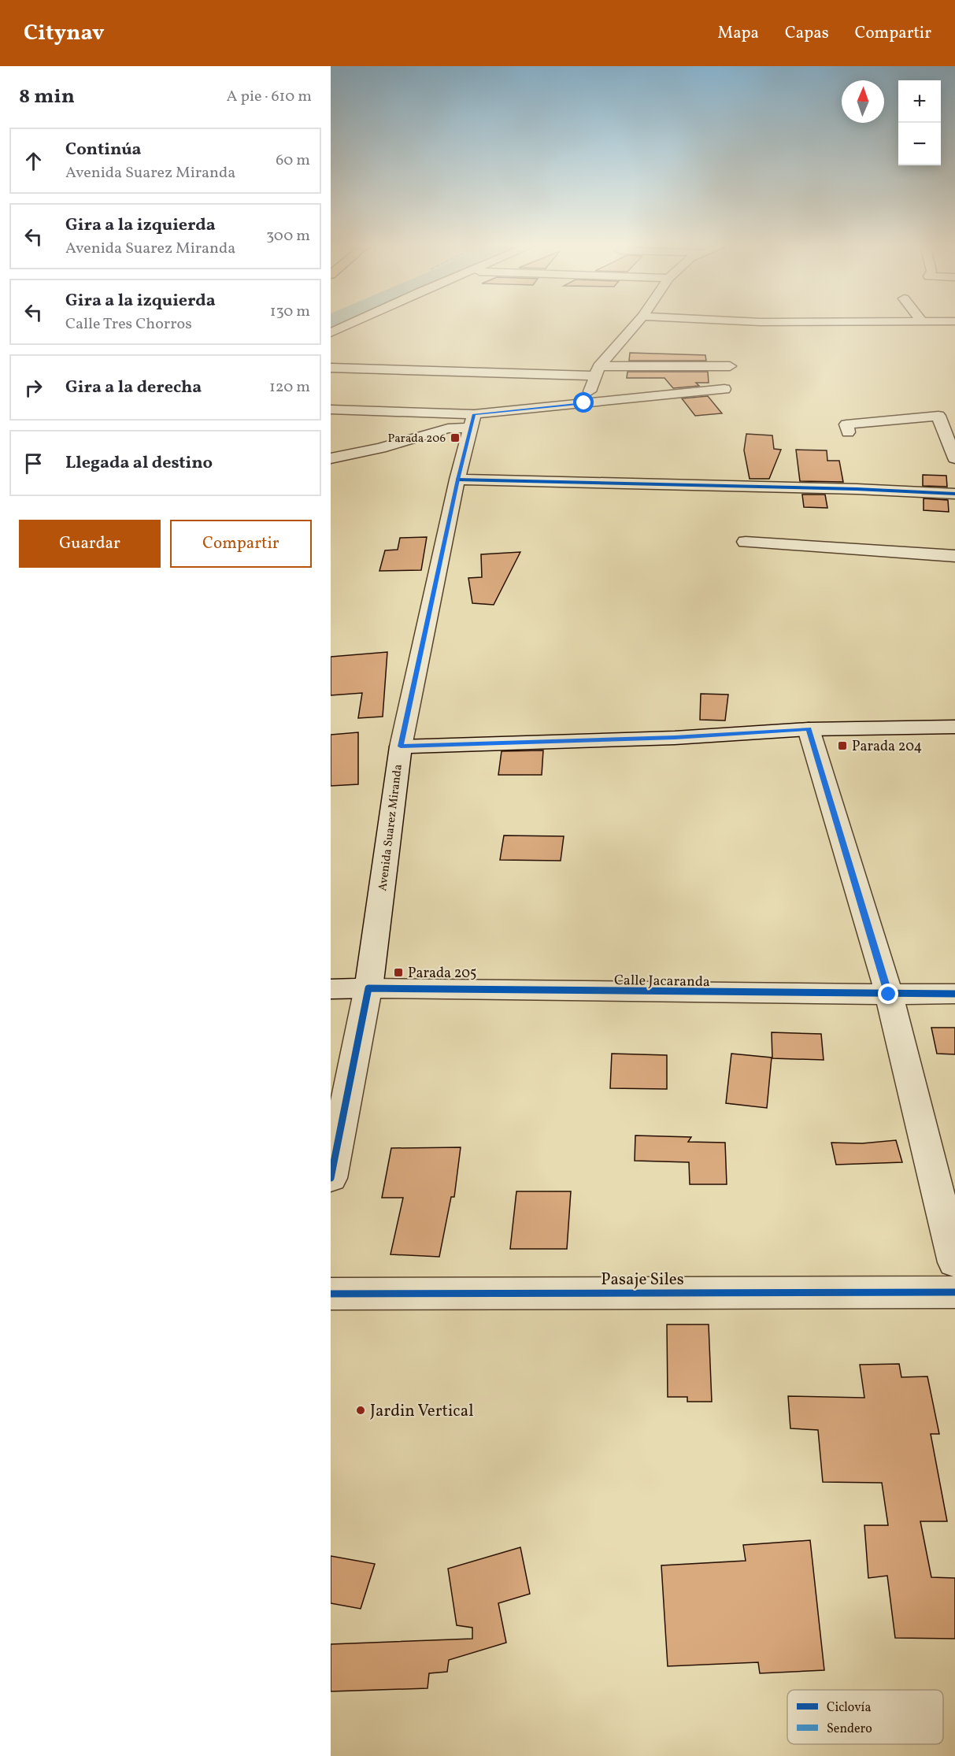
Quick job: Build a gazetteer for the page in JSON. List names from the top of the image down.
{
  "streets": {
    "street": ["Avenida Suarez Miranda", "Calle Jacaranda", "Pasaje Siles"]
  },
  "crossings": [
    ["Avenida Suarez Miranda", "Calle Jacaranda"]
  ],
  "places": {
    "transit": ["Parada 206", "Parada 204", "Parada 205"],
    "other": ["Jardin Vertical"]
  },
  "legend": ["Ciclovía", "Sendero"],
  "north": "top",
  "page": {
    "header": "Citynav",
    "nav": ["Mapa", "Capas", "Compartir"],
    "heading": ["8 min", "A pie · 610 m"],
    "map_buttons": ["+", "−"],
    "list": [
      ["Continúa", "Avenida Suarez Miranda", "60 m"],
      ["Gira a la izquierda", "Avenida Suarez Miranda", "300 m"],
      ["Gira a la izquierda", "Calle Tres Chorros", "130 m"],
      ["Gira a la derecha", "120 m"],
      "Llegada al destino"
    ],
    "buttons": ["Guardar", "Compartir"]
  }
}
